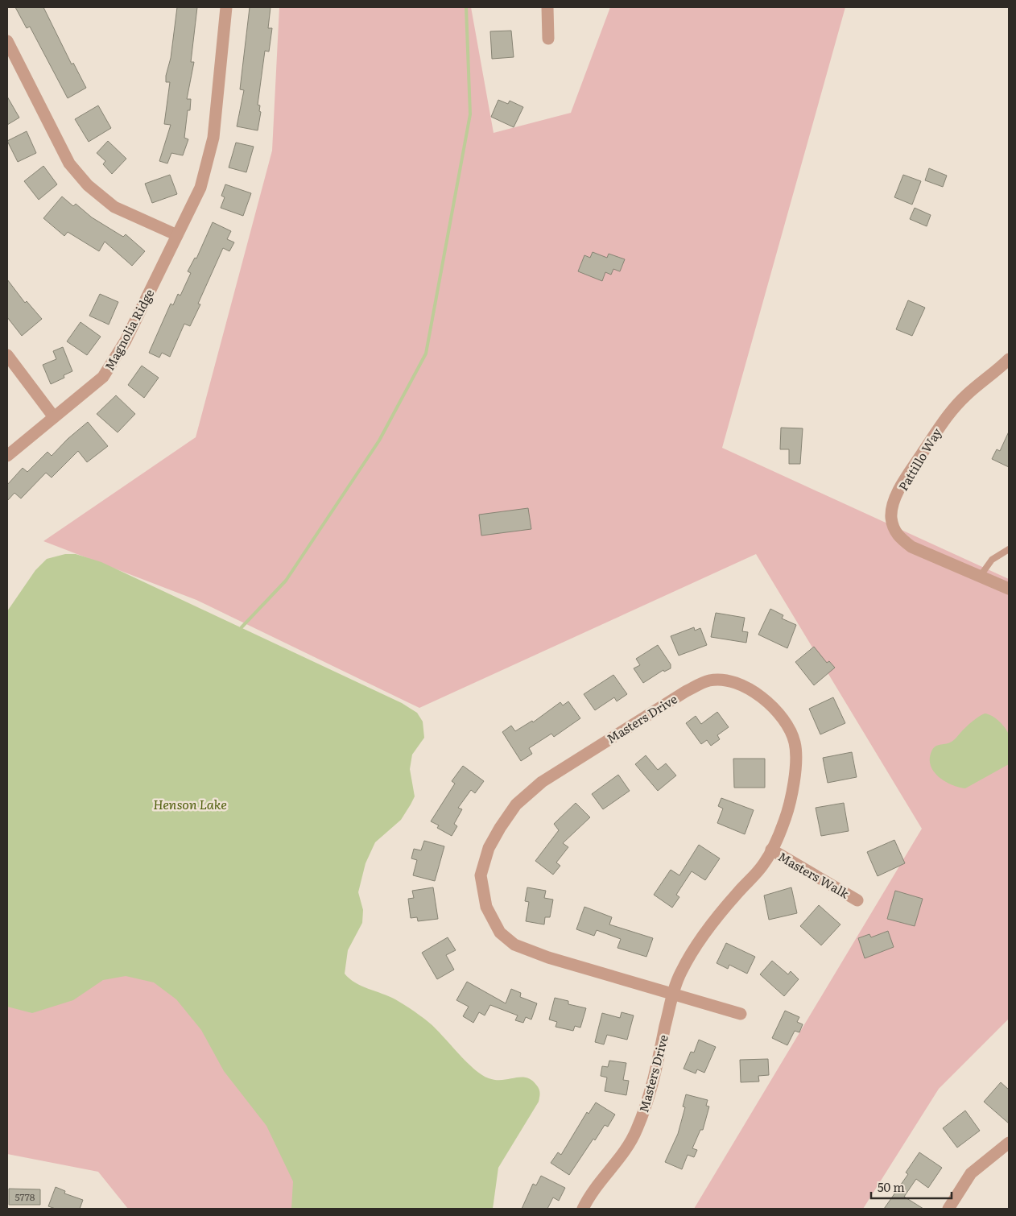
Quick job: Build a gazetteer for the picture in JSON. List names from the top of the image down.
{
  "streets": {
    "street": [
      "Magnolia Ridge",
      "Pattillo Way",
      "Masters Drive",
      "Masters Walk"
    ]
  },
  "crossings": [
    ["Masters Drive", "Masters Walk"]
  ],
  "water": ["Henson Lake"],
  "house_numbers": ["5778"],
  "scale_bar": "50 m"
}
